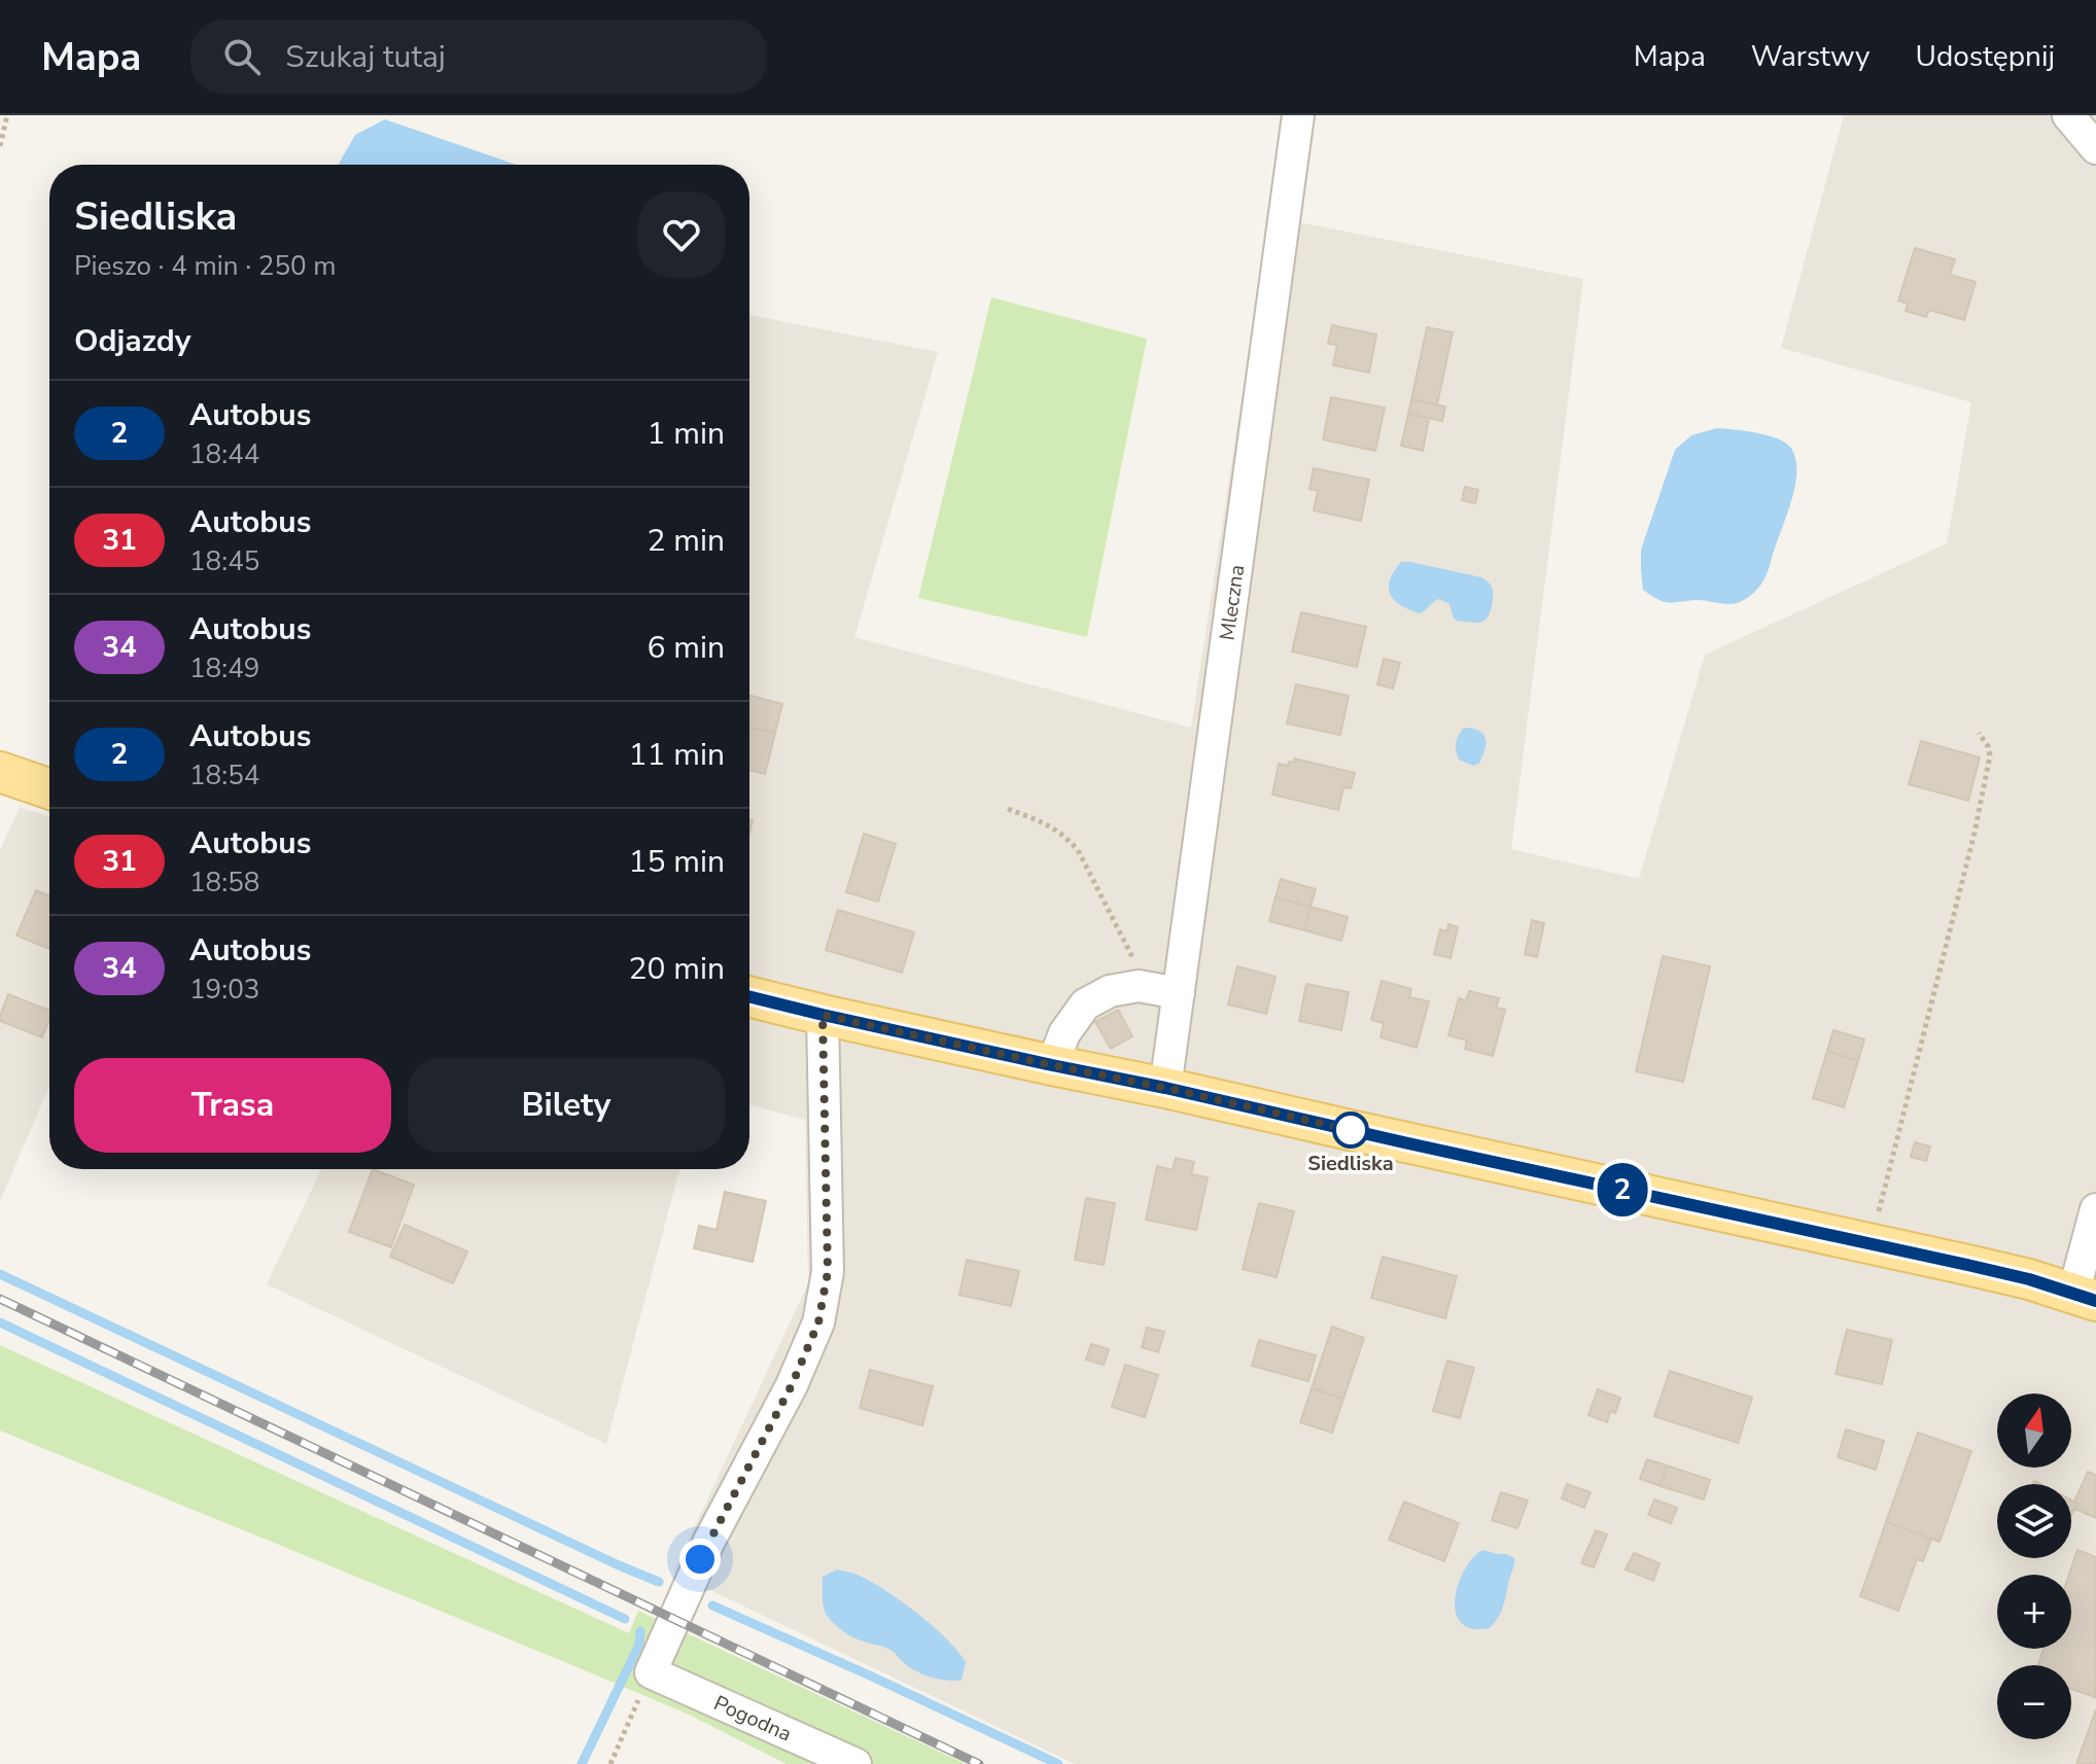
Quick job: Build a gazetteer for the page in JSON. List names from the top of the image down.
{
  "streets": {
    "street": ["Mleczna", "Pogodna"]
  },
  "places": ["Siedliska"],
  "lines": ["bus line 2"],
  "north": "top",
  "page": {
    "header": "Mapa",
    "search": "Szukaj tutaj",
    "nav": ["Mapa", "Warstwy", "Udostępnij"],
    "on_map": "2",
    "heading": [
      ["Siedliska", "Pieszo · 4 min · 250 m"],
      "Odjazdy"
    ],
    "list": [
      {
        "mark": "2",
        "name": "Autobus",
        "note": "18:44",
        "value": "1 min"
      },
      {
        "mark": "31",
        "name": "Autobus",
        "note": "18:45",
        "value": "2 min"
      },
      {
        "mark": "34",
        "name": "Autobus",
        "note": "18:49",
        "value": "6 min"
      },
      {
        "mark": "2",
        "name": "Autobus",
        "note": "18:54",
        "value": "11 min"
      },
      {
        "mark": "31",
        "name": "Autobus",
        "note": "18:58",
        "value": "15 min"
      },
      {
        "mark": "34",
        "name": "Autobus",
        "note": "19:03",
        "value": "20 min"
      }
    ],
    "buttons": ["Trasa", "Bilety"],
    "map_buttons": ["+", "−"]
  }
}
